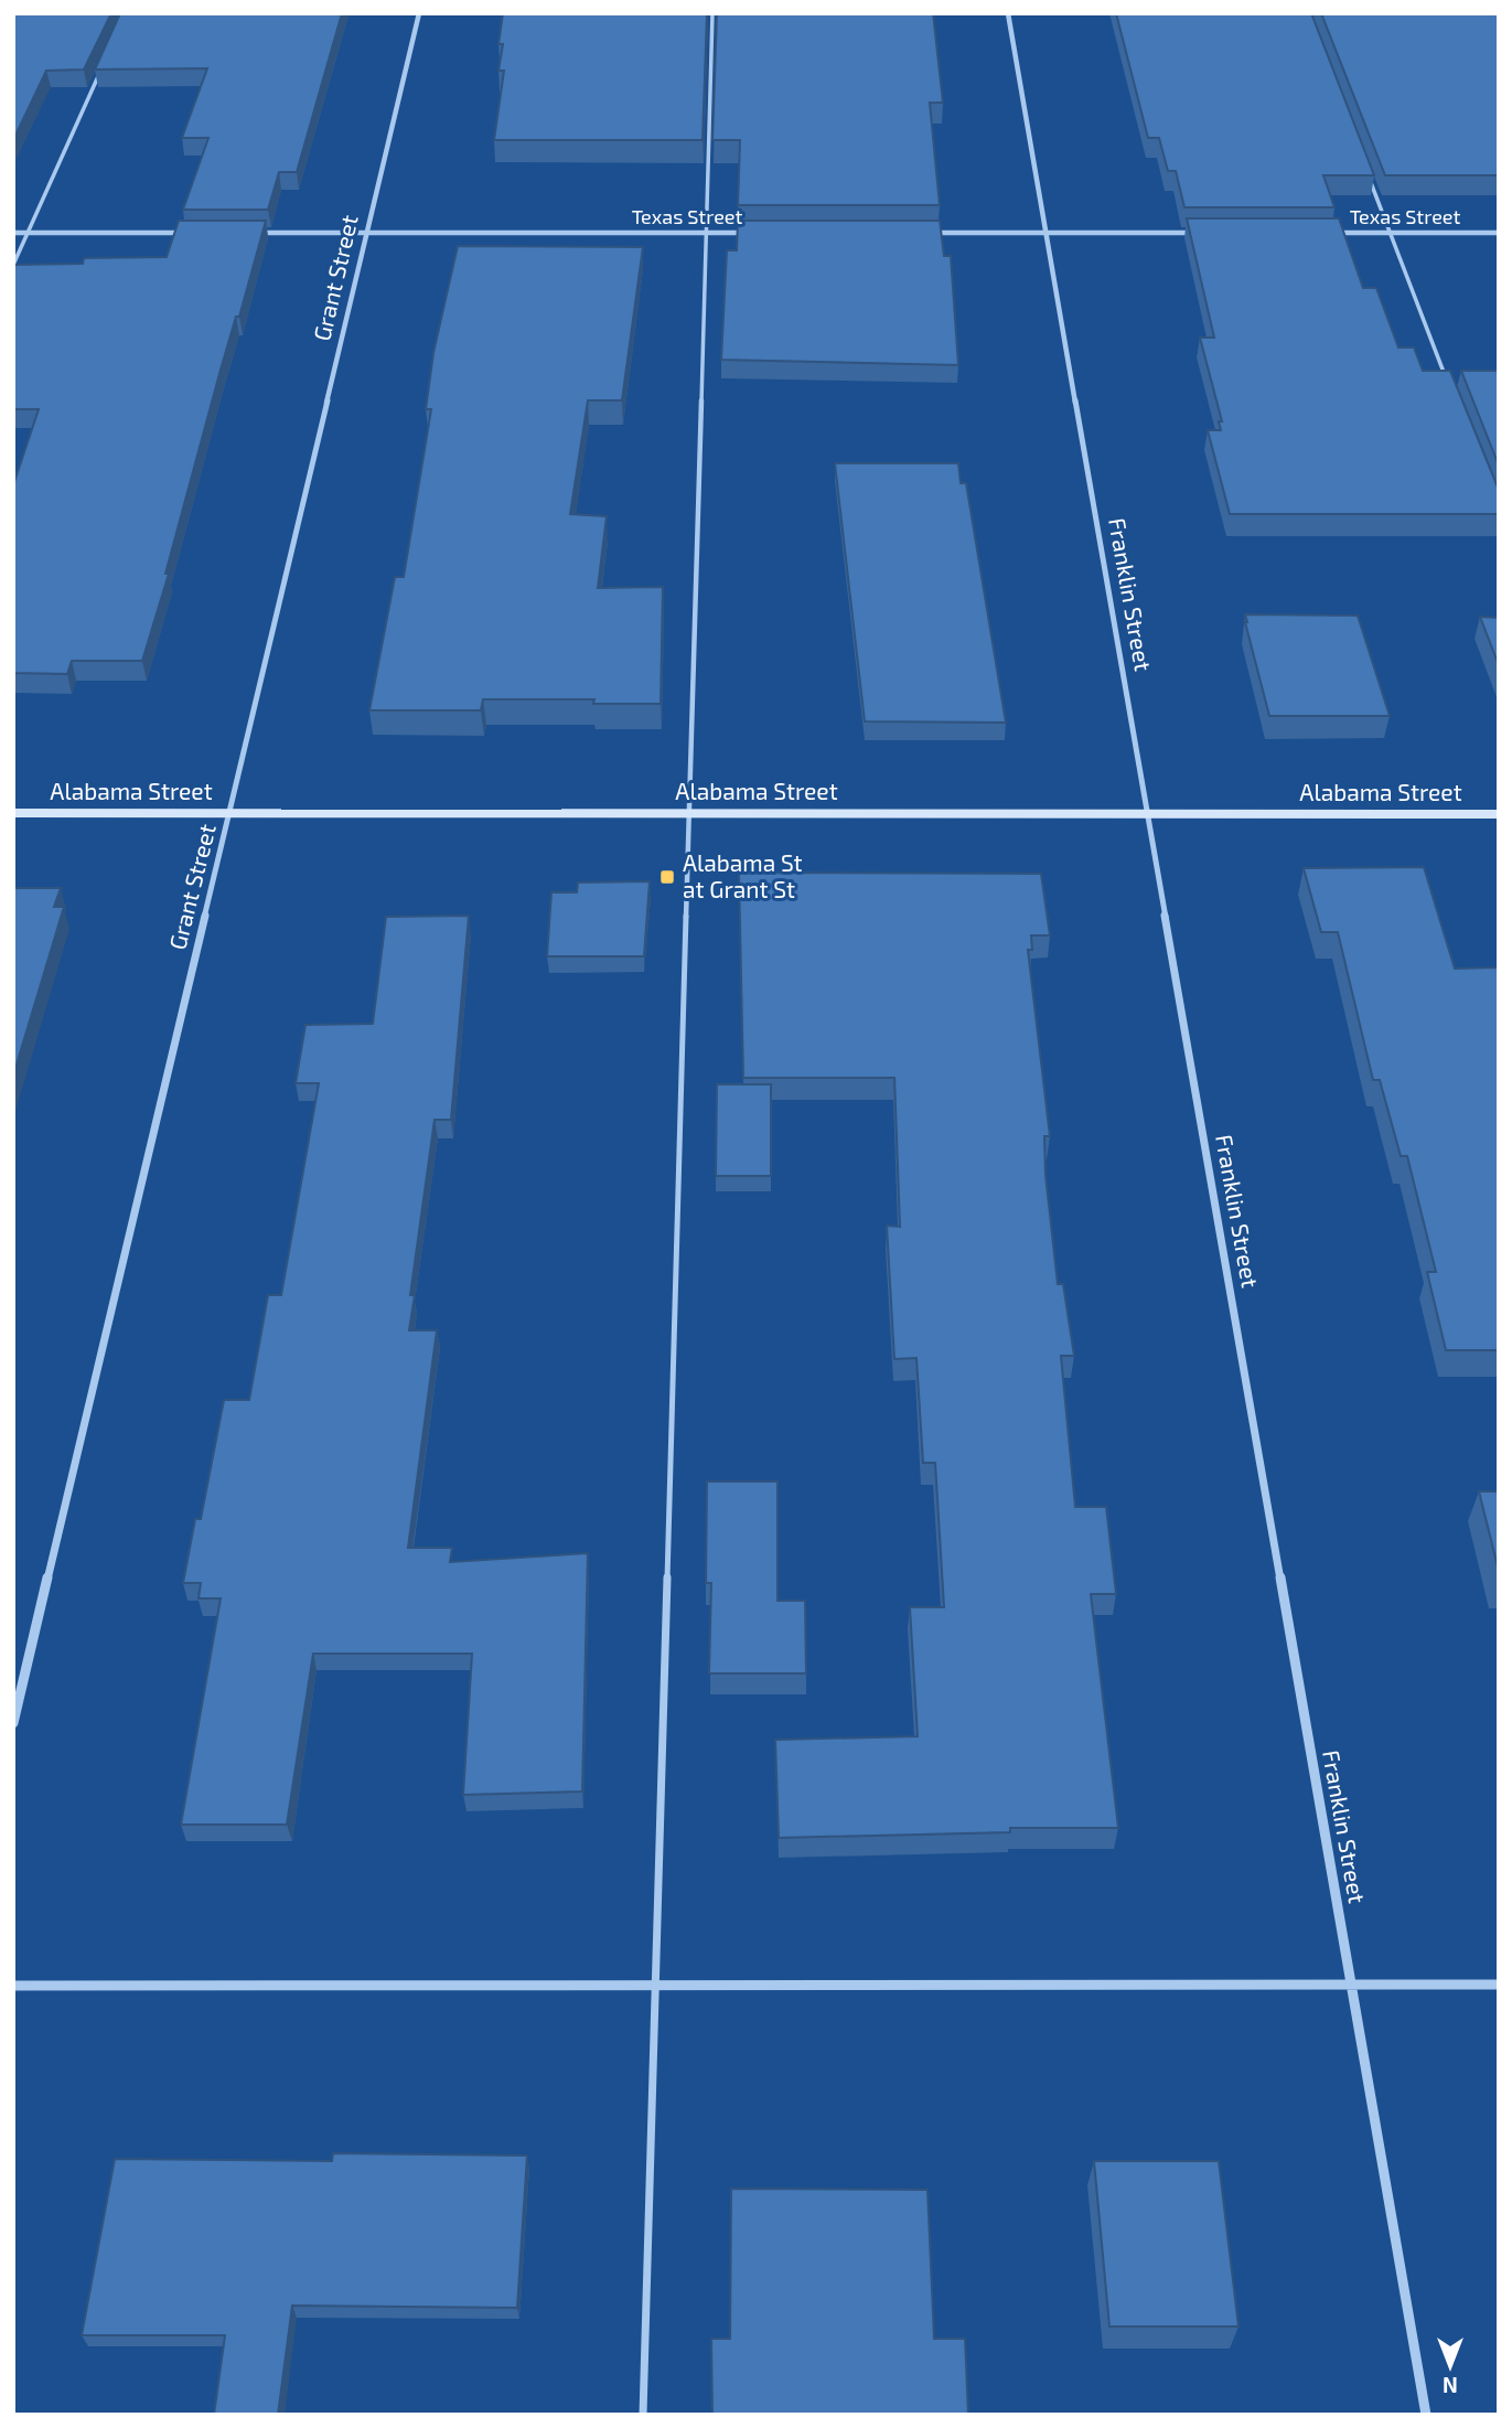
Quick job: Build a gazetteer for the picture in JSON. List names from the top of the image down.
{
  "streets": {
    "main road": ["Alabama Street"],
    "street": ["Texas Street", "Grant Street", "Franklin Street"]
  },
  "crossings": [
    ["Texas Street", "Grant Street"],
    ["Grant Street", "Alabama Street"],
    ["Franklin Street", "Alabama Street"]
  ],
  "places": {
    "transit": ["Alabama St at Grant St"]
  },
  "north": "bottom"
}
